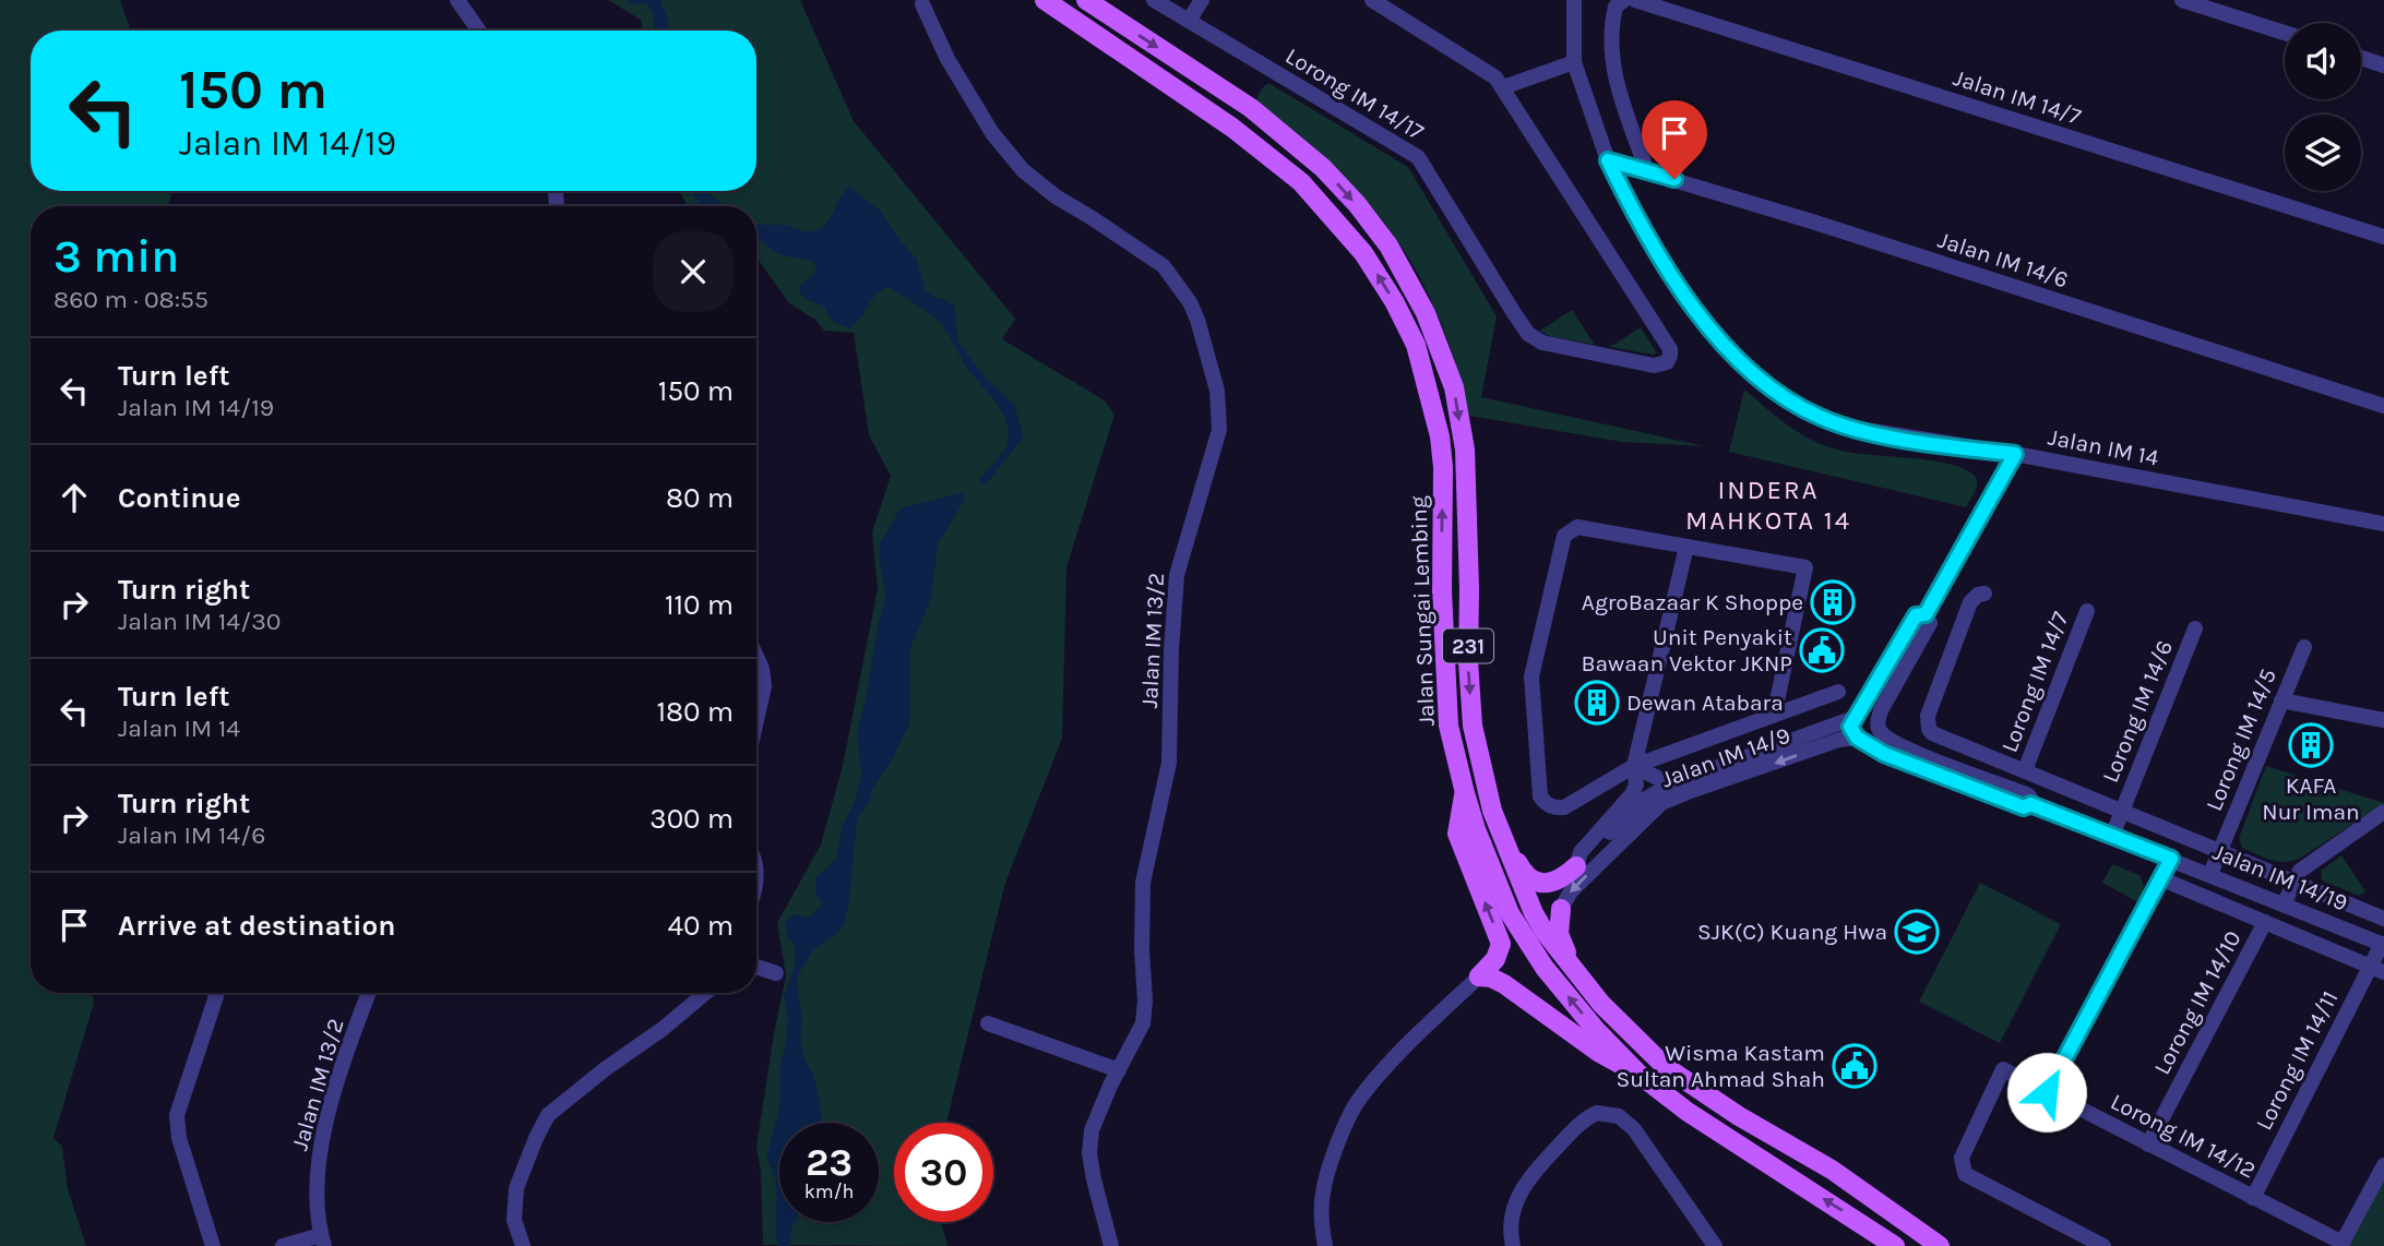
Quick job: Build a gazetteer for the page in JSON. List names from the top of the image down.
{
  "streets": {
    "main road": ["Jalan Sungai Lembing", "231"],
    "street": [
      "Lorong IM 14/17",
      "Jalan IM 14/7",
      "Jalan IM 14/6",
      "Jalan IM 14",
      "Jalan IM 13/2",
      "Lorong IM 14/7",
      "Lorong IM 14/6",
      "Lorong IM 14/5",
      "Jalan IM 14/9",
      "Jalan IM 14/19",
      "Lorong IM 14/10",
      "Lorong IM 14/11",
      "Lorong IM 14/12"
    ]
  },
  "crossings": [
    ["Jalan IM 14/6", "Jalan IM 14"],
    ["Lorong IM 14/6", "Jalan IM 14/19"],
    ["Lorong IM 14/5", "Jalan IM 14/19"],
    ["Jalan IM 14/19", "Lorong IM 14/11"],
    ["Lorong IM 14/10", "Lorong IM 14/12"],
    ["Lorong IM 14/11", "Lorong IM 14/12"]
  ],
  "districts": ["INDERA MAHKOTA 14"],
  "places": {
    "building": ["AgroBazaar K Shoppe", "Dewan Atabara", "KAFA Nur Iman"],
    "public building": ["Unit Penyakit Bawaan Vektor JKNP", "Wisma Kastam Sultan Ahmad Shah"],
    "school or university": ["SJK(C) Kuang Hwa"]
  },
  "page": {
    "turn": ["150 m", "Jalan IM 14/19"],
    "heading": ["3 min", "860 m · 08:55"],
    "list": [
      {
        "name": "Turn left",
        "note": "Jalan IM 14/19",
        "value": "150 m"
      },
      {
        "name": "Continue",
        "value": "80 m"
      },
      {
        "name": "Turn right",
        "note": "Jalan IM 14/30",
        "value": "110 m"
      },
      {
        "name": "Turn left",
        "note": "Jalan IM 14",
        "value": "180 m"
      },
      {
        "name": "Turn right",
        "note": "Jalan IM 14/6",
        "value": "300 m"
      },
      {
        "name": "Arrive at destination",
        "value": "40 m"
      }
    ],
    "speed": "23 km/h",
    "limit": "30"
  }
}
